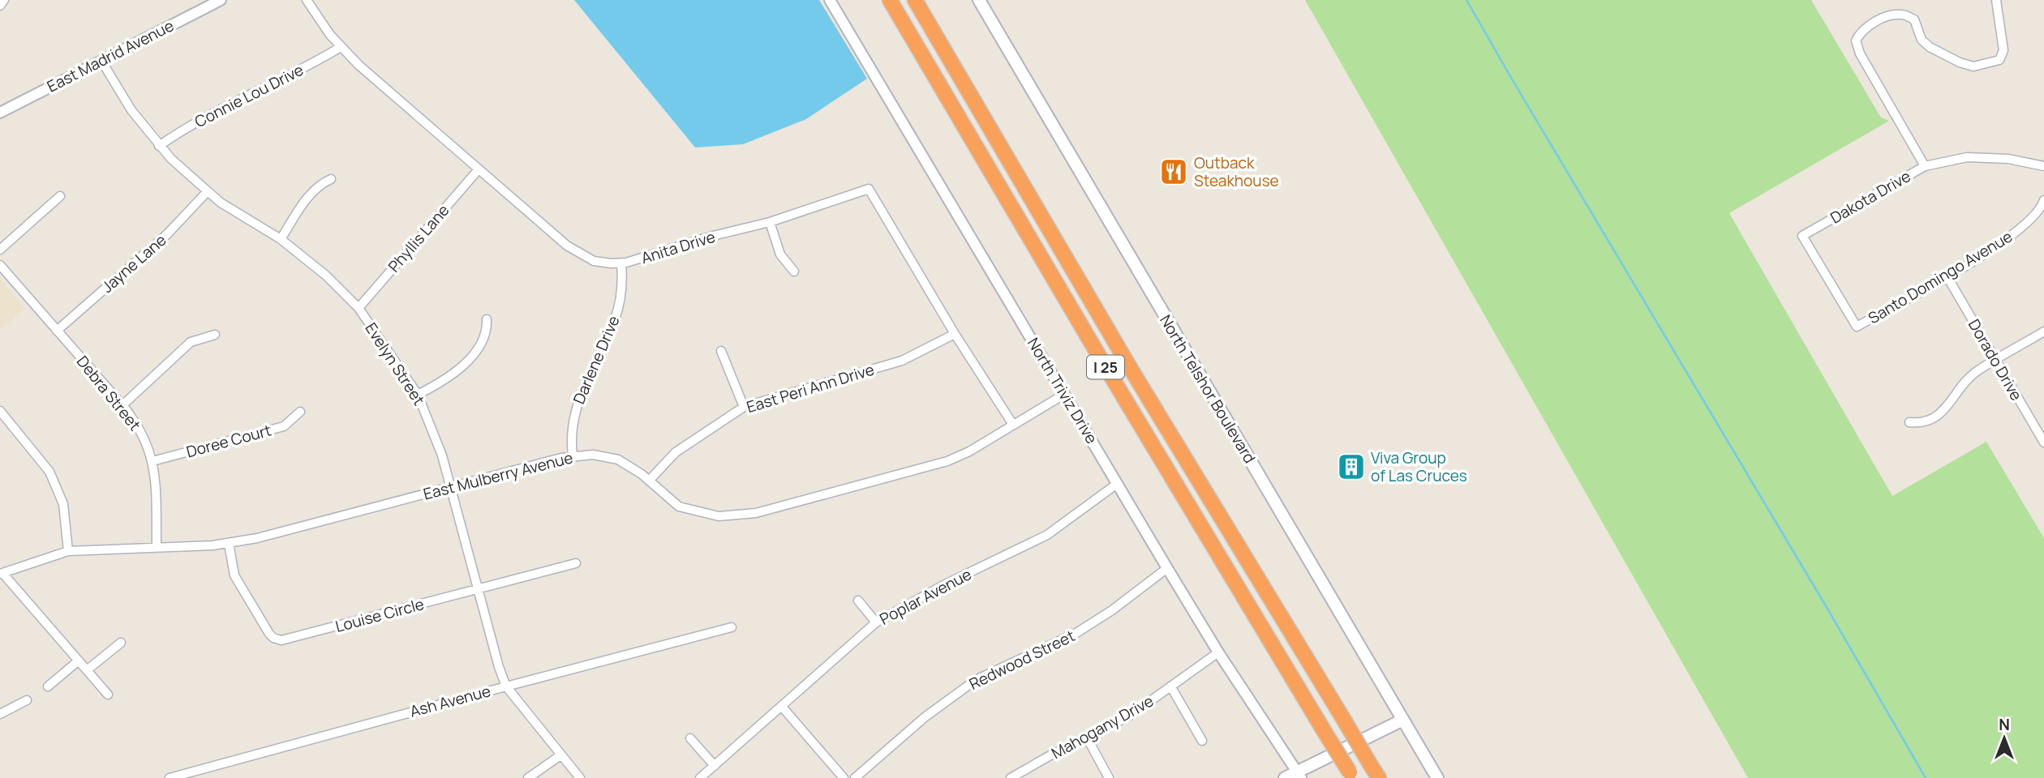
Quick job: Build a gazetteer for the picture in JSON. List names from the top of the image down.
{
  "streets": {
    "highway": ["I 25"],
    "main road": ["North Telshor Boulevard"],
    "street": [
      "East Madrid Avenue",
      "Connie Lou Drive",
      "Dakota Drive",
      "Phyllis Lane",
      "Anita Drive",
      "Jayne Lane",
      "Santo Domingo Avenue",
      "Darlene Drive",
      "Dorado Drive",
      "Evelyn Street",
      "East Peri Ann Drive",
      "North Triviz Drive",
      "Debra Street",
      "Doree Court",
      "East Mulberry Avenue",
      "Poplar Avenue",
      "Louise Circle",
      "Redwood Street",
      "Ash Avenue",
      "Mahogany Drive"
    ]
  },
  "crossings": [
    ["East Madrid Avenue", "Evelyn Street"],
    ["Connie Lou Drive", "Anita Drive"],
    ["Connie Lou Drive", "Evelyn Street"],
    ["Dakota Drive", "Santo Domingo Avenue"],
    ["Phyllis Lane", "Anita Drive"],
    ["Phyllis Lane", "Evelyn Street"],
    ["Anita Drive", "Darlene Drive"],
    ["Anita Drive", "East Peri Ann Drive"],
    ["Anita Drive", "East Mulberry Avenue"],
    ["Jayne Lane", "Evelyn Street"],
    ["Jayne Lane", "Debra Street"],
    ["Santo Domingo Avenue", "Dorado Drive"],
    ["Darlene Drive", "East Mulberry Avenue"],
    ["Evelyn Street", "East Mulberry Avenue"],
    ["Evelyn Street", "Louise Circle"],
    ["Evelyn Street", "Ash Avenue"],
    ["East Peri Ann Drive", "East Mulberry Avenue"],
    ["North Triviz Drive", "East Mulberry Avenue"],
    ["North Triviz Drive", "Poplar Avenue"],
    ["North Triviz Drive", "Redwood Street"],
    ["North Triviz Drive", "Mahogany Drive"],
    ["Debra Street", "Doree Court"],
    ["Debra Street", "East Mulberry Avenue"],
    ["East Mulberry Avenue", "Louise Circle"]
  ],
  "places": {
    "restaurant": ["Outback Steakhouse"],
    "building": ["Viva Group of Las Cruces"]
  },
  "north": "top"
}
